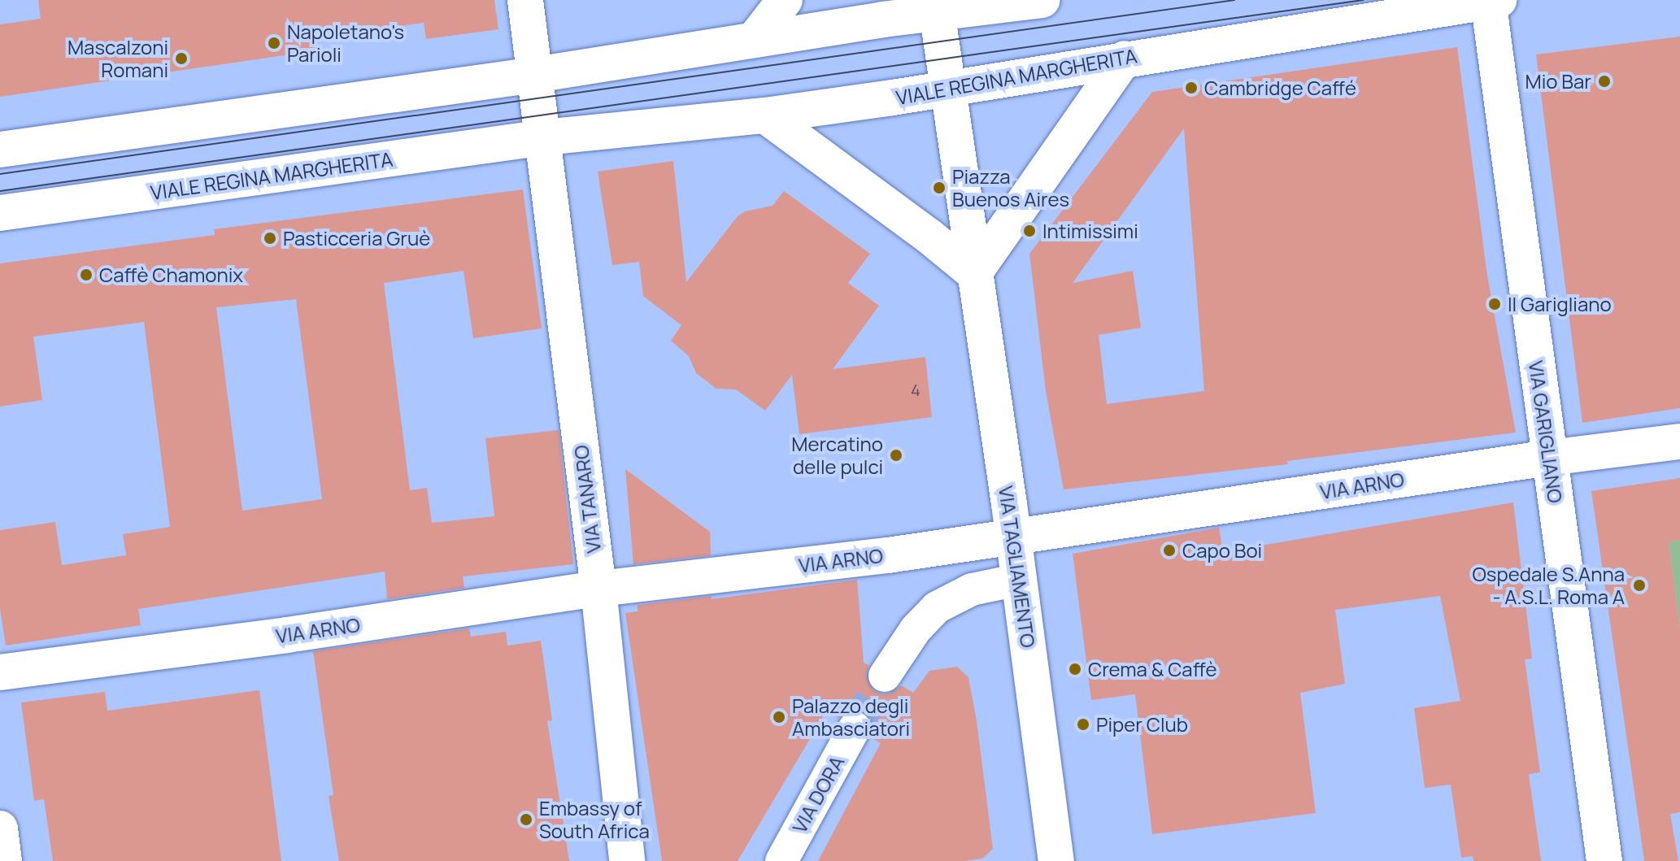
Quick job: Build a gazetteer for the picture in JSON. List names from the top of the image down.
{
  "streets": {
    "street": [
      "VIALE REGINA MARGHERITA",
      "VIA GARIGLIANO",
      "VIA ARNO",
      "VIA TANARO",
      "VIA TAGLIAMENTO",
      "VIA DORA"
    ]
  },
  "crossings": [
    ["VIALE REGINA MARGHERITA", "VIA GARIGLIANO"],
    ["VIALE REGINA MARGHERITA", "VIA TANARO"],
    ["VIA GARIGLIANO", "VIA ARNO"],
    ["VIA ARNO", "VIA TANARO"],
    ["VIA ARNO", "VIA TAGLIAMENTO"]
  ],
  "places": [
    "Napoletano's Parioli",
    "Mascalzoni Romani",
    "Mio Bar",
    "Cambridge Caffé",
    "Piazza Buenos Aires",
    "Intimissimi",
    "Pasticceria Gruè",
    "Caffè Chamonix",
    "Il Garigliano",
    "Mercatino delle pulci",
    "Capo Boi",
    "Ospedale S.Anna - A.S.L. Roma A",
    "Crema & Caffè",
    "Palazzo degli Ambasciatori",
    "Piper Club",
    "Embassy of South Africa"
  ],
  "house_numbers": ["4"]
}
